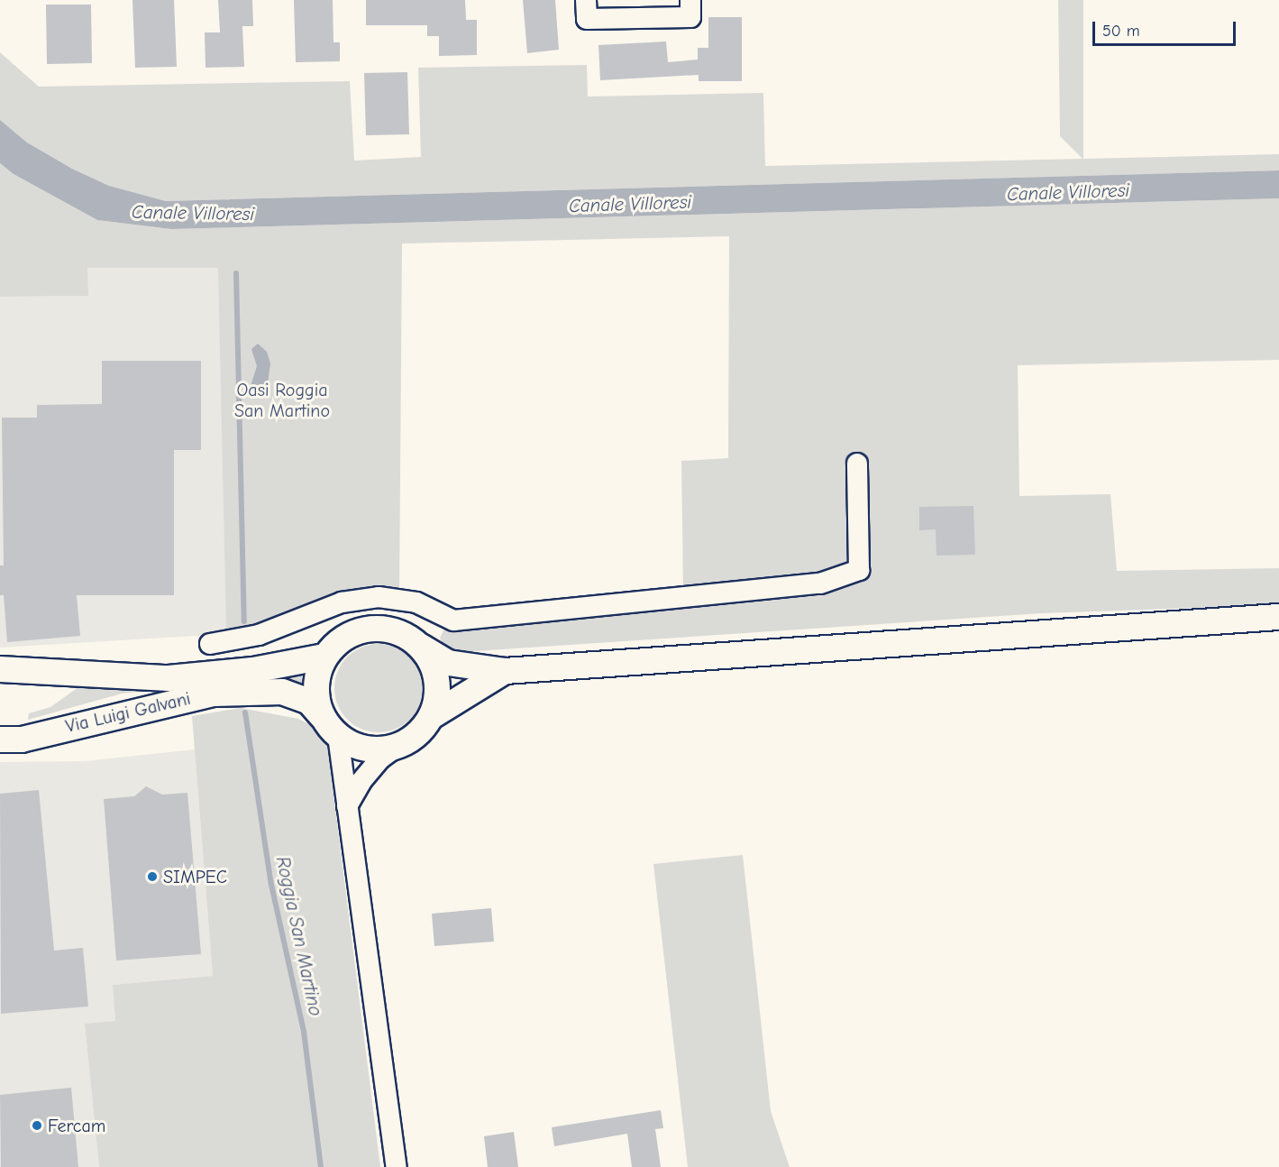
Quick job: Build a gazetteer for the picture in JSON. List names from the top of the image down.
{
  "streets": {
    "main road": ["Via Luigi Galvani"]
  },
  "water": ["Canale Villoresi", "Roggia San Martino"],
  "parks": ["Oasi Roggia San Martino"],
  "places": ["SIMPEC", "Fercam"],
  "scale_bar": "50 m"
}
